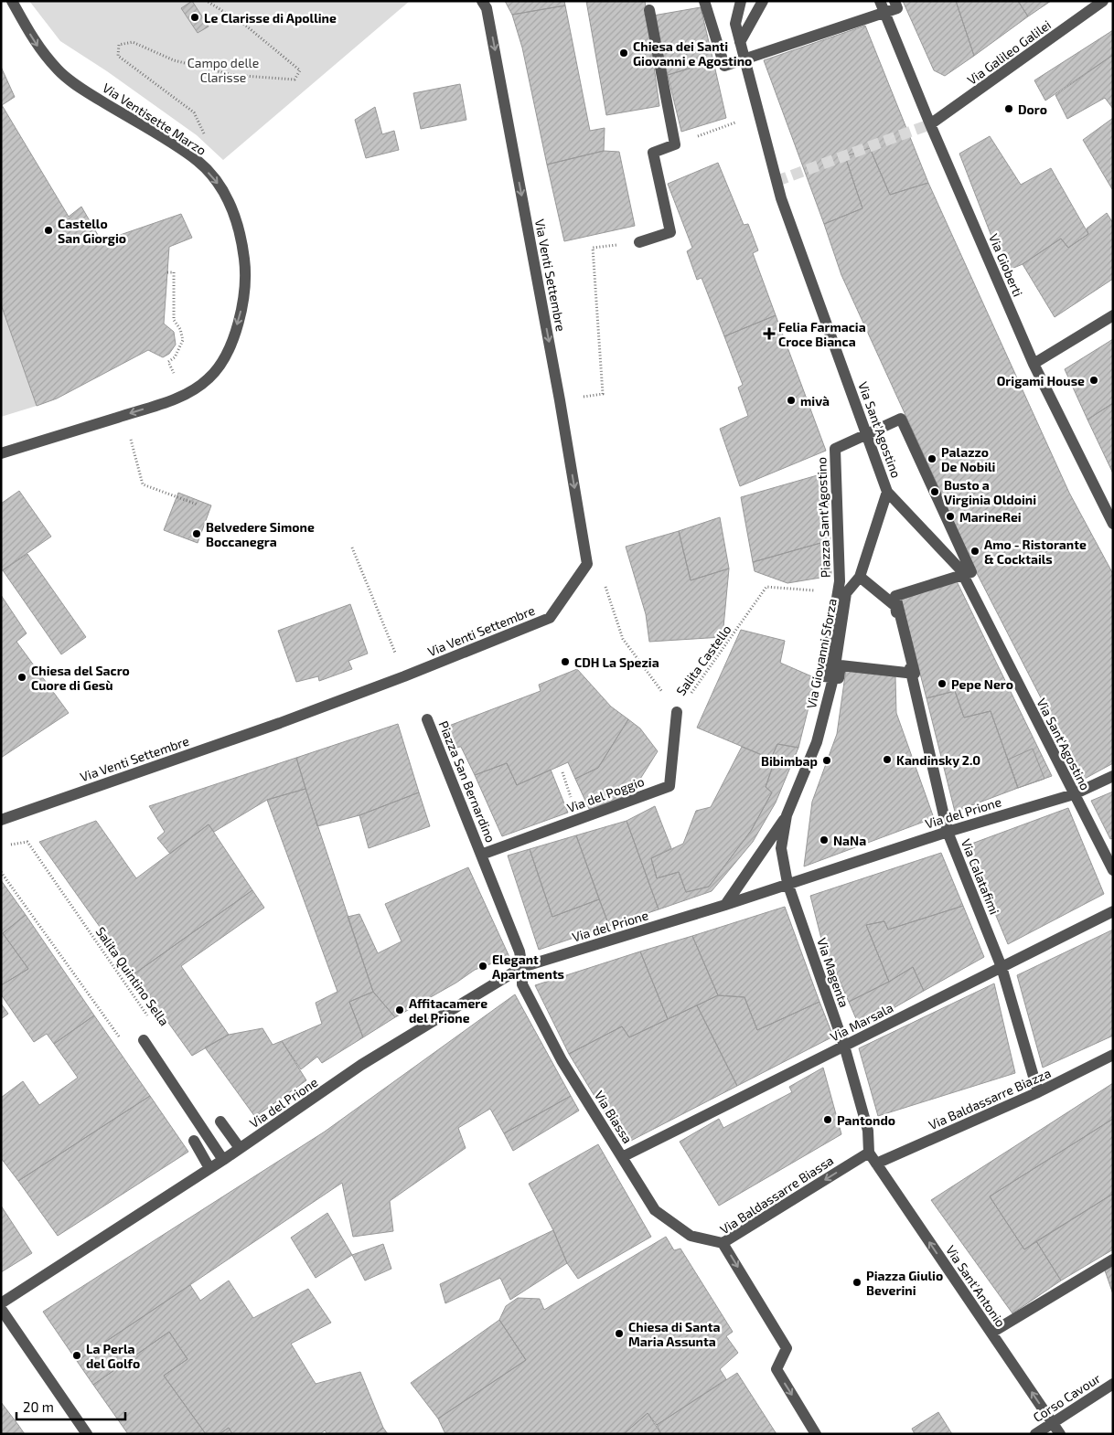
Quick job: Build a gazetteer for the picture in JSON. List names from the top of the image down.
{
  "streets": {
    "street": [
      "Via Galileo Galilei",
      "Via Ventisette Marzo",
      "Via Gioberti",
      "Via Venti Settembre",
      "Via Sant'Agostino",
      "Piazza Sant'Agostino",
      "Via Giovanni Sforza",
      "Piazza San Bernardino",
      "Via del Poggio",
      "Via del Prione",
      "Via Calatafimi",
      "Via Magenta",
      "Via Marsala",
      "Via Baldassarre Biazza",
      "Via Biassa",
      "Via Baldassarre Biassa",
      "Via Sant'Antonio",
      "Corso Cavour"
    ],
    "path": ["Salita Castello", "Salita Quintino Sella"]
  },
  "crossings": [
    ["Via Galileo Galilei", "Via Gioberti"],
    ["Via Sant'Agostino", "Piazza Sant'Agostino"],
    ["Via Sant'Agostino", "Via del Prione"],
    ["Piazza Sant'Agostino", "Via Giovanni Sforza"],
    ["Piazza Sant'Agostino", "Salita Castello"],
    ["Via Giovanni Sforza", "Via del Prione"],
    ["Via Giovanni Sforza", "Via Calatafimi"],
    ["Via Giovanni Sforza", "Via Magenta"],
    ["Salita Castello", "Via del Poggio"],
    ["Piazza San Bernardino", "Via del Poggio"],
    ["Piazza San Bernardino", "Via del Prione"],
    ["Piazza San Bernardino", "Via Biassa"],
    ["Via del Prione", "Via Calatafimi"],
    ["Via del Prione", "Via Magenta"],
    ["Via del Prione", "Via Biassa"],
    ["Via Calatafimi", "Via Marsala"],
    ["Via Calatafimi", "Via Baldassarre Biazza"],
    ["Via Magenta", "Via Marsala"],
    ["Via Magenta", "Via Baldassarre Biassa"],
    ["Via Magenta", "Via Sant'Antonio"],
    ["Via Marsala", "Via Biassa"],
    ["Via Baldassarre Biazza", "Via Sant'Antonio"],
    ["Via Biassa", "Via Baldassarre Biassa"],
    ["Via Baldassarre Biassa", "Via Sant'Antonio"],
    ["Via Sant'Antonio", "Corso Cavour"]
  ],
  "one_way": ["Via Sant'Antonio"],
  "parks": ["Campo delle Clarisse"],
  "places": {
    "other": [
      "Le Clarisse di Apolline",
      "Chiesa dei Santi Giovanni e Agostino",
      "Doro",
      "Castello San Giorgio",
      "Origami House",
      "mivà",
      "Palazzo De Nobili",
      "Busto a Virginia Oldoini",
      "MarineRei",
      "Belvedere Simone Boccanegra",
      "Amo - Ristorante & Cocktails",
      "CDH La Spezia",
      "Chiesa del Sacro Cuore di Gesù",
      "Pepe Nero",
      "Kandinsky 2.0",
      "Bibimbap",
      "NaNa",
      "Elegant Apartments",
      "Affitacamere del Prione",
      "Pantondo",
      "Piazza Giulio Beverini",
      "Chiesa di Santa Maria Assunta",
      "La Perla del Golfo"
    ],
    "health": ["Felia Farmacia Croce Bianca"]
  },
  "scale_bar": "20 m"
}
